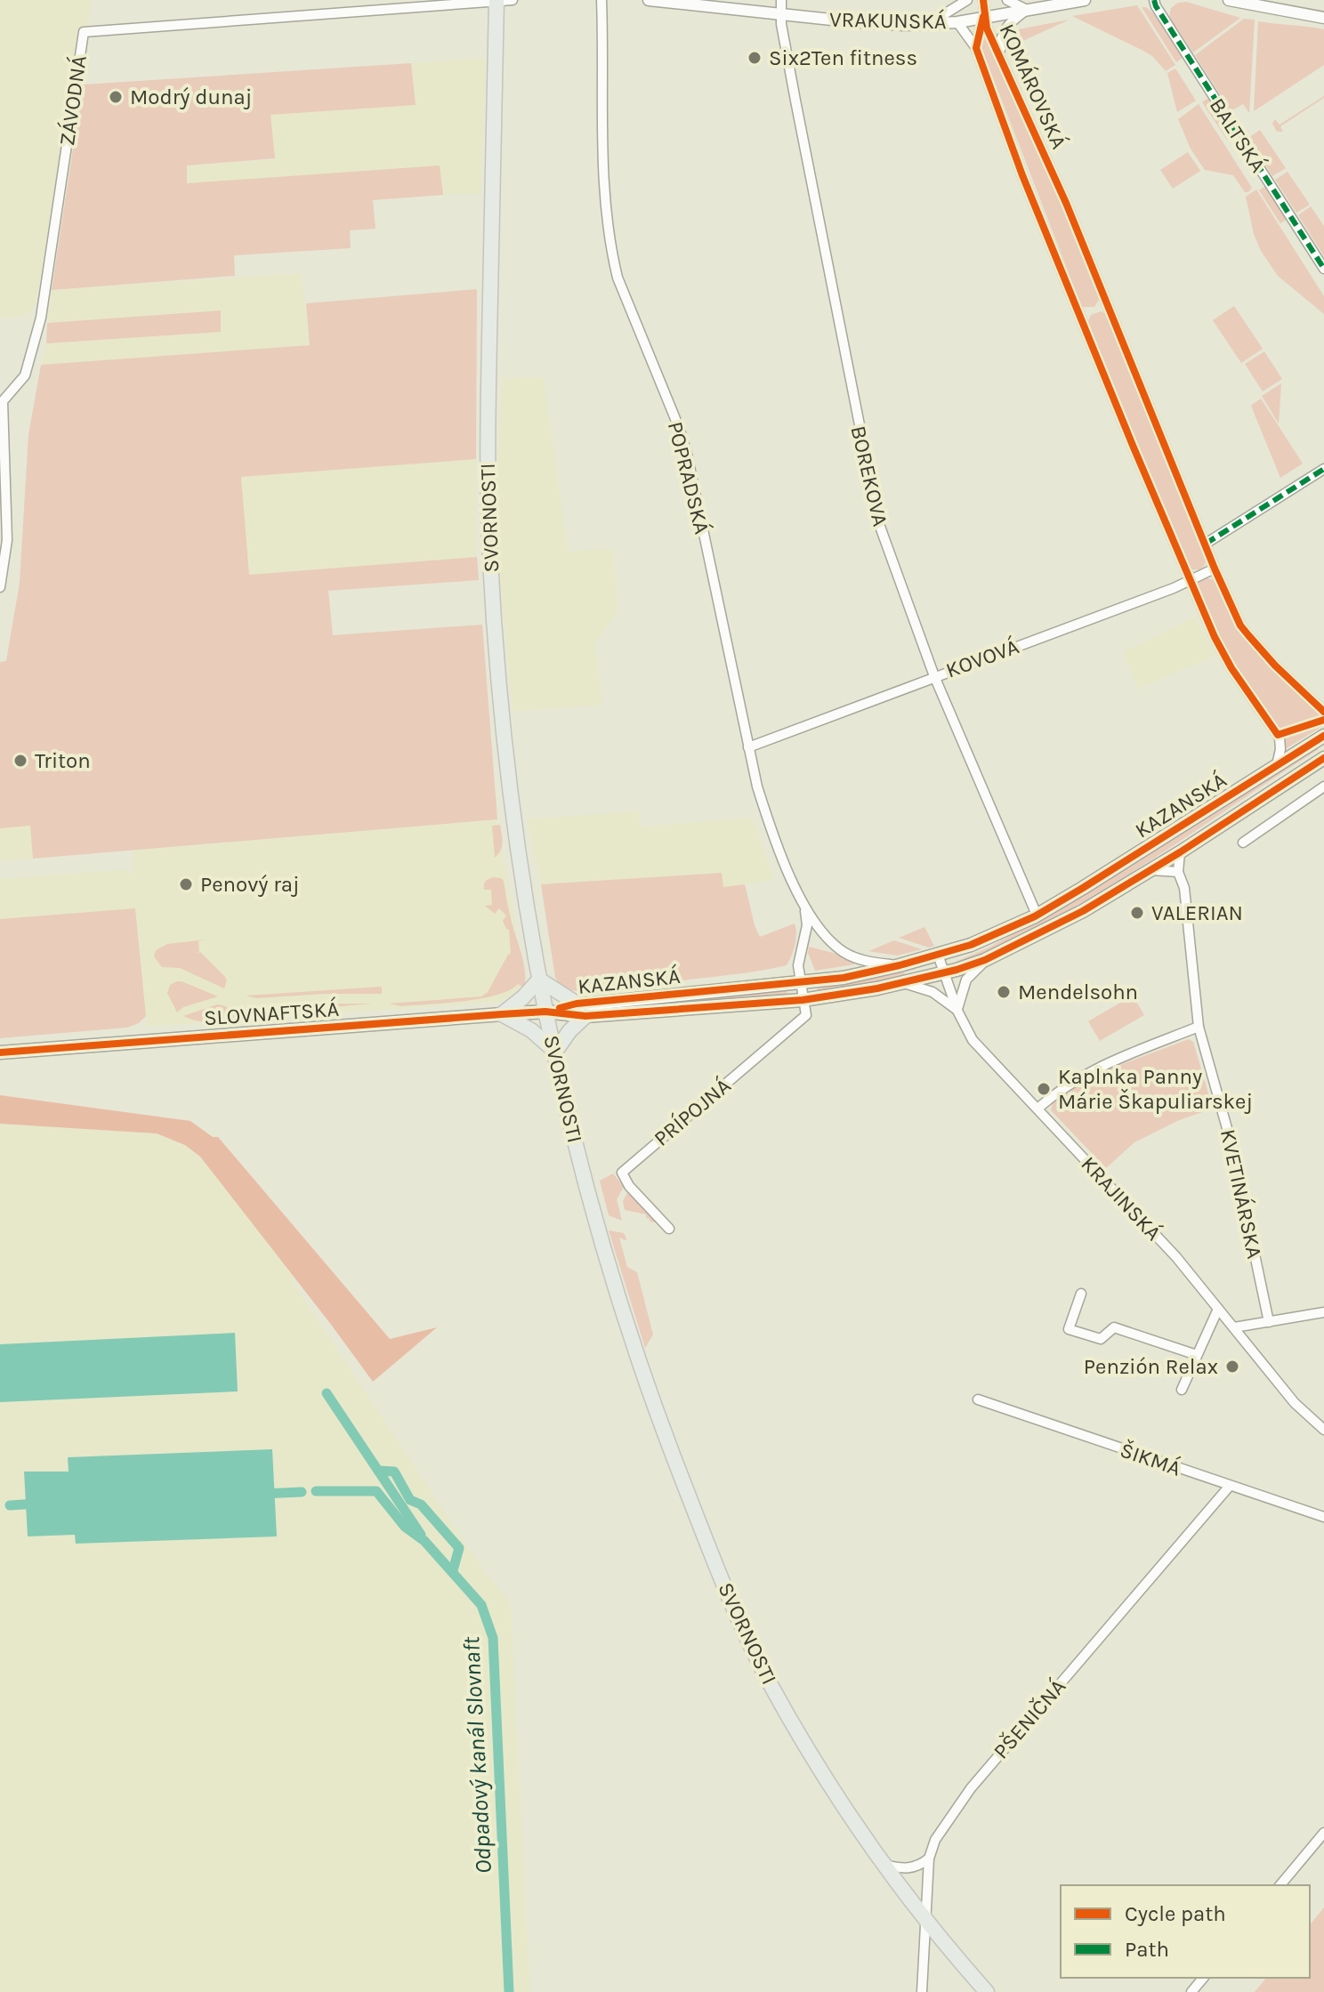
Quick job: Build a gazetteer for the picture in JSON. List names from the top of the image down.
{
  "streets": {
    "main road": ["SVORNOSTI", "KAZANSKÁ", "SLOVNAFTSKÁ"],
    "street": [
      "VRAKUNSKÁ",
      "KOMÁROVSKÁ",
      "ZÁVODNÁ",
      "BALTSKÁ",
      "BOREKOVA",
      "POPRADSKÁ",
      "KOVOVÁ",
      "PRÍPOJNÁ",
      "KVETINÁRSKA",
      "KRAJINSKÁ",
      "ŠIKMÁ",
      "PŠENIČNÁ"
    ]
  },
  "crossings": [
    ["VRAKUNSKÁ", "KOMÁROVSKÁ"],
    ["VRAKUNSKÁ", "BOREKOVA"],
    ["KOMÁROVSKÁ", "KOVOVÁ"],
    ["KOMÁROVSKÁ", "KAZANSKÁ"],
    ["ZÁVODNÁ", "SVORNOSTI"],
    ["BOREKOVA", "KOVOVÁ"],
    ["BOREKOVA", "KAZANSKÁ"],
    ["POPRADSKÁ", "KOVOVÁ"],
    ["POPRADSKÁ", "KAZANSKÁ"],
    ["POPRADSKÁ", "PRÍPOJNÁ"],
    ["SVORNOSTI", "KAZANSKÁ"],
    ["SVORNOSTI", "SLOVNAFTSKÁ"],
    ["SVORNOSTI", "PŠENIČNÁ"],
    ["KAZANSKÁ", "SLOVNAFTSKÁ"],
    ["KAZANSKÁ", "PRÍPOJNÁ"],
    ["KAZANSKÁ", "KVETINÁRSKA"],
    ["KAZANSKÁ", "KRAJINSKÁ"],
    ["ŠIKMÁ", "PŠENIČNÁ"]
  ],
  "water": ["Odpadový kanál Slovnaft"],
  "places": [
    "Six2Ten fitness",
    "Modrý dunaj",
    "Triton",
    "Penový raj",
    "VALERIAN",
    "Mendelsohn",
    "Kaplnka Panny Márie Škapuliarskej",
    "Penzión Relax"
  ],
  "legend": ["Cycle path", "Path"]
}
